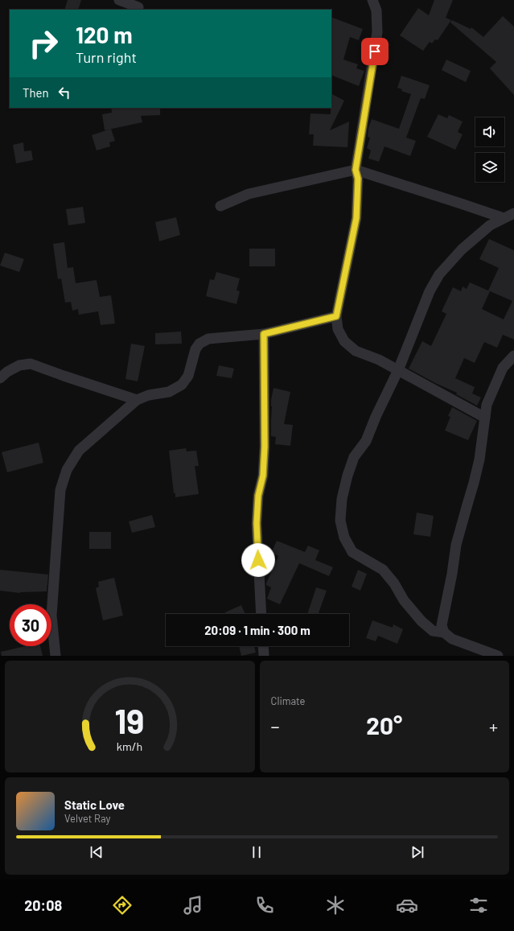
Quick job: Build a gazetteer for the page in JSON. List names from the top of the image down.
{
  "page": {
    "turn": ["120 m", "Turn right"],
    "then": "Then",
    "limit": "30",
    "trip": "20:09 · 1 min · 300 m",
    "tile": "Climate",
    "heat": ["−", "20°", "+"],
    "song": ["Static Love", "Velvet Ray"],
    "tabs": "20:08",
    "gauge": ["19", "km/h"]
  }
}
